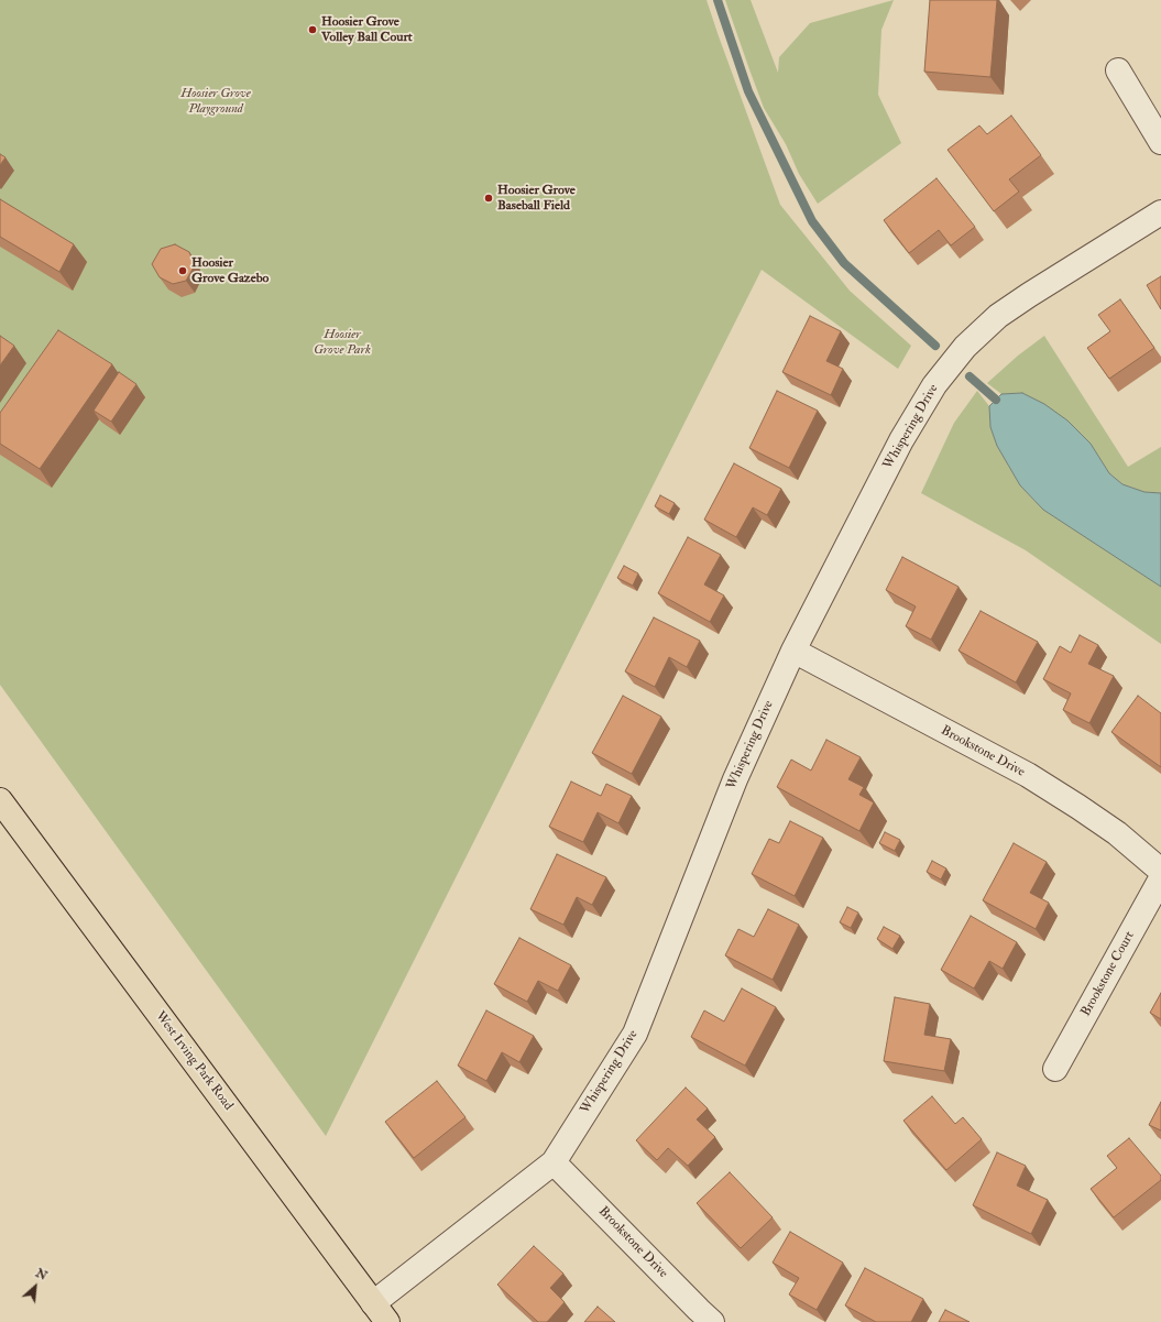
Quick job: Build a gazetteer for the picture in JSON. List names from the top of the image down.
{
  "streets": {
    "main road": ["West Irving Park Road"],
    "street": ["Whispering Drive", "Brookstone Drive", "Brookstone Court"]
  },
  "crossings": [
    ["Whispering Drive", "Brookstone Drive"],
    ["Whispering Drive", "West Irving Park Road"]
  ],
  "parks": ["Hoosier Grove Playground", "Hoosier Grove Park"],
  "places": ["Hoosier Grove Volley Ball Court", "Hoosier Grove Baseball Field", "Hoosier Grove Gazebo"],
  "north": "top right"
}
